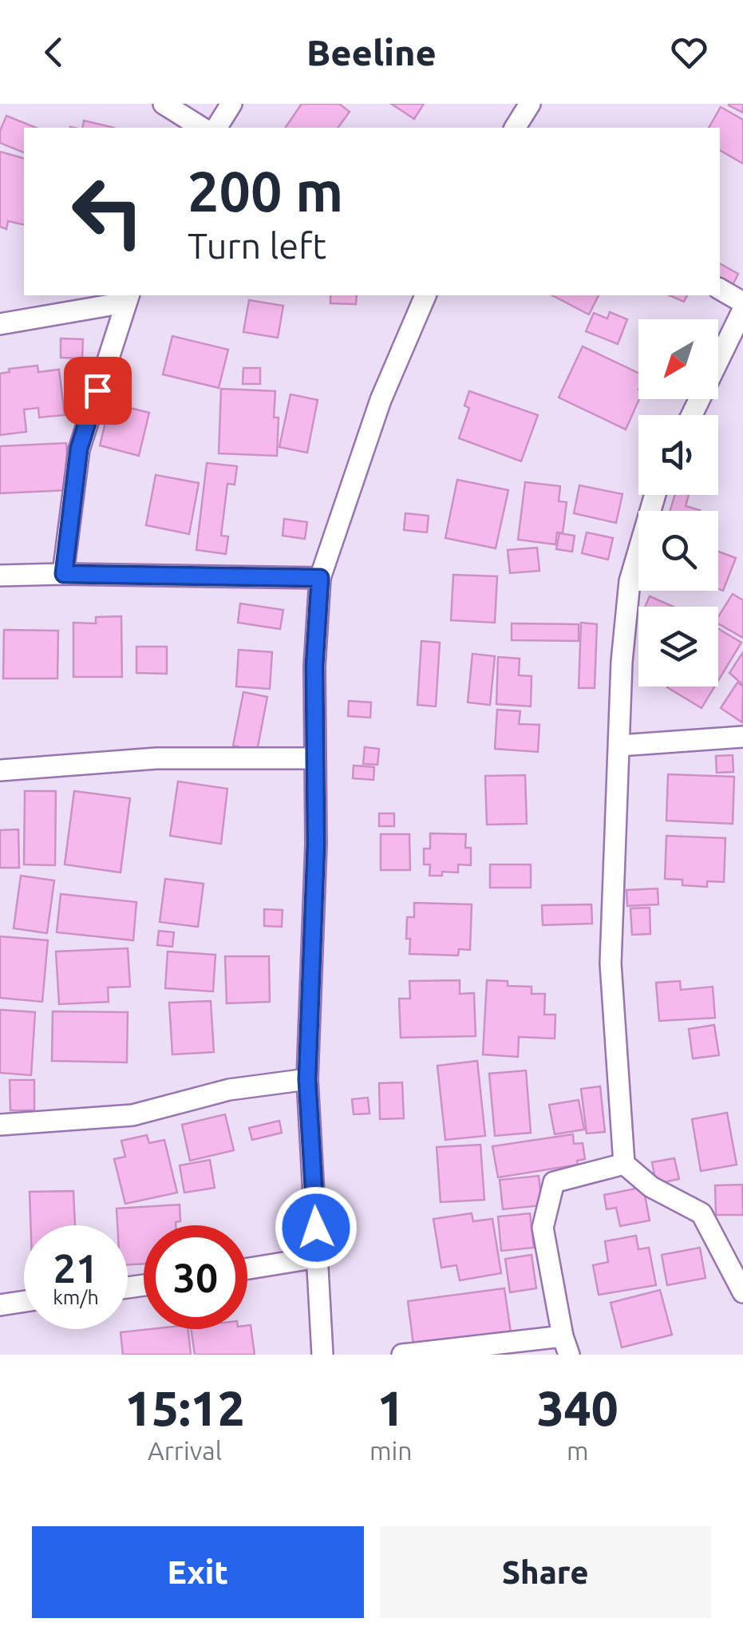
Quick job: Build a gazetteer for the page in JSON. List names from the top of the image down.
{
  "north": "bottom left",
  "page": {
    "header": "Beeline",
    "turn": ["200 m", "Turn left"],
    "speed": "21 km/h",
    "limit": "30",
    "eta": [
      "15:12",
      "Arrival",
      "1",
      "min",
      "340",
      "m"
    ],
    "buttons": ["Exit", "Share"]
  }
}
